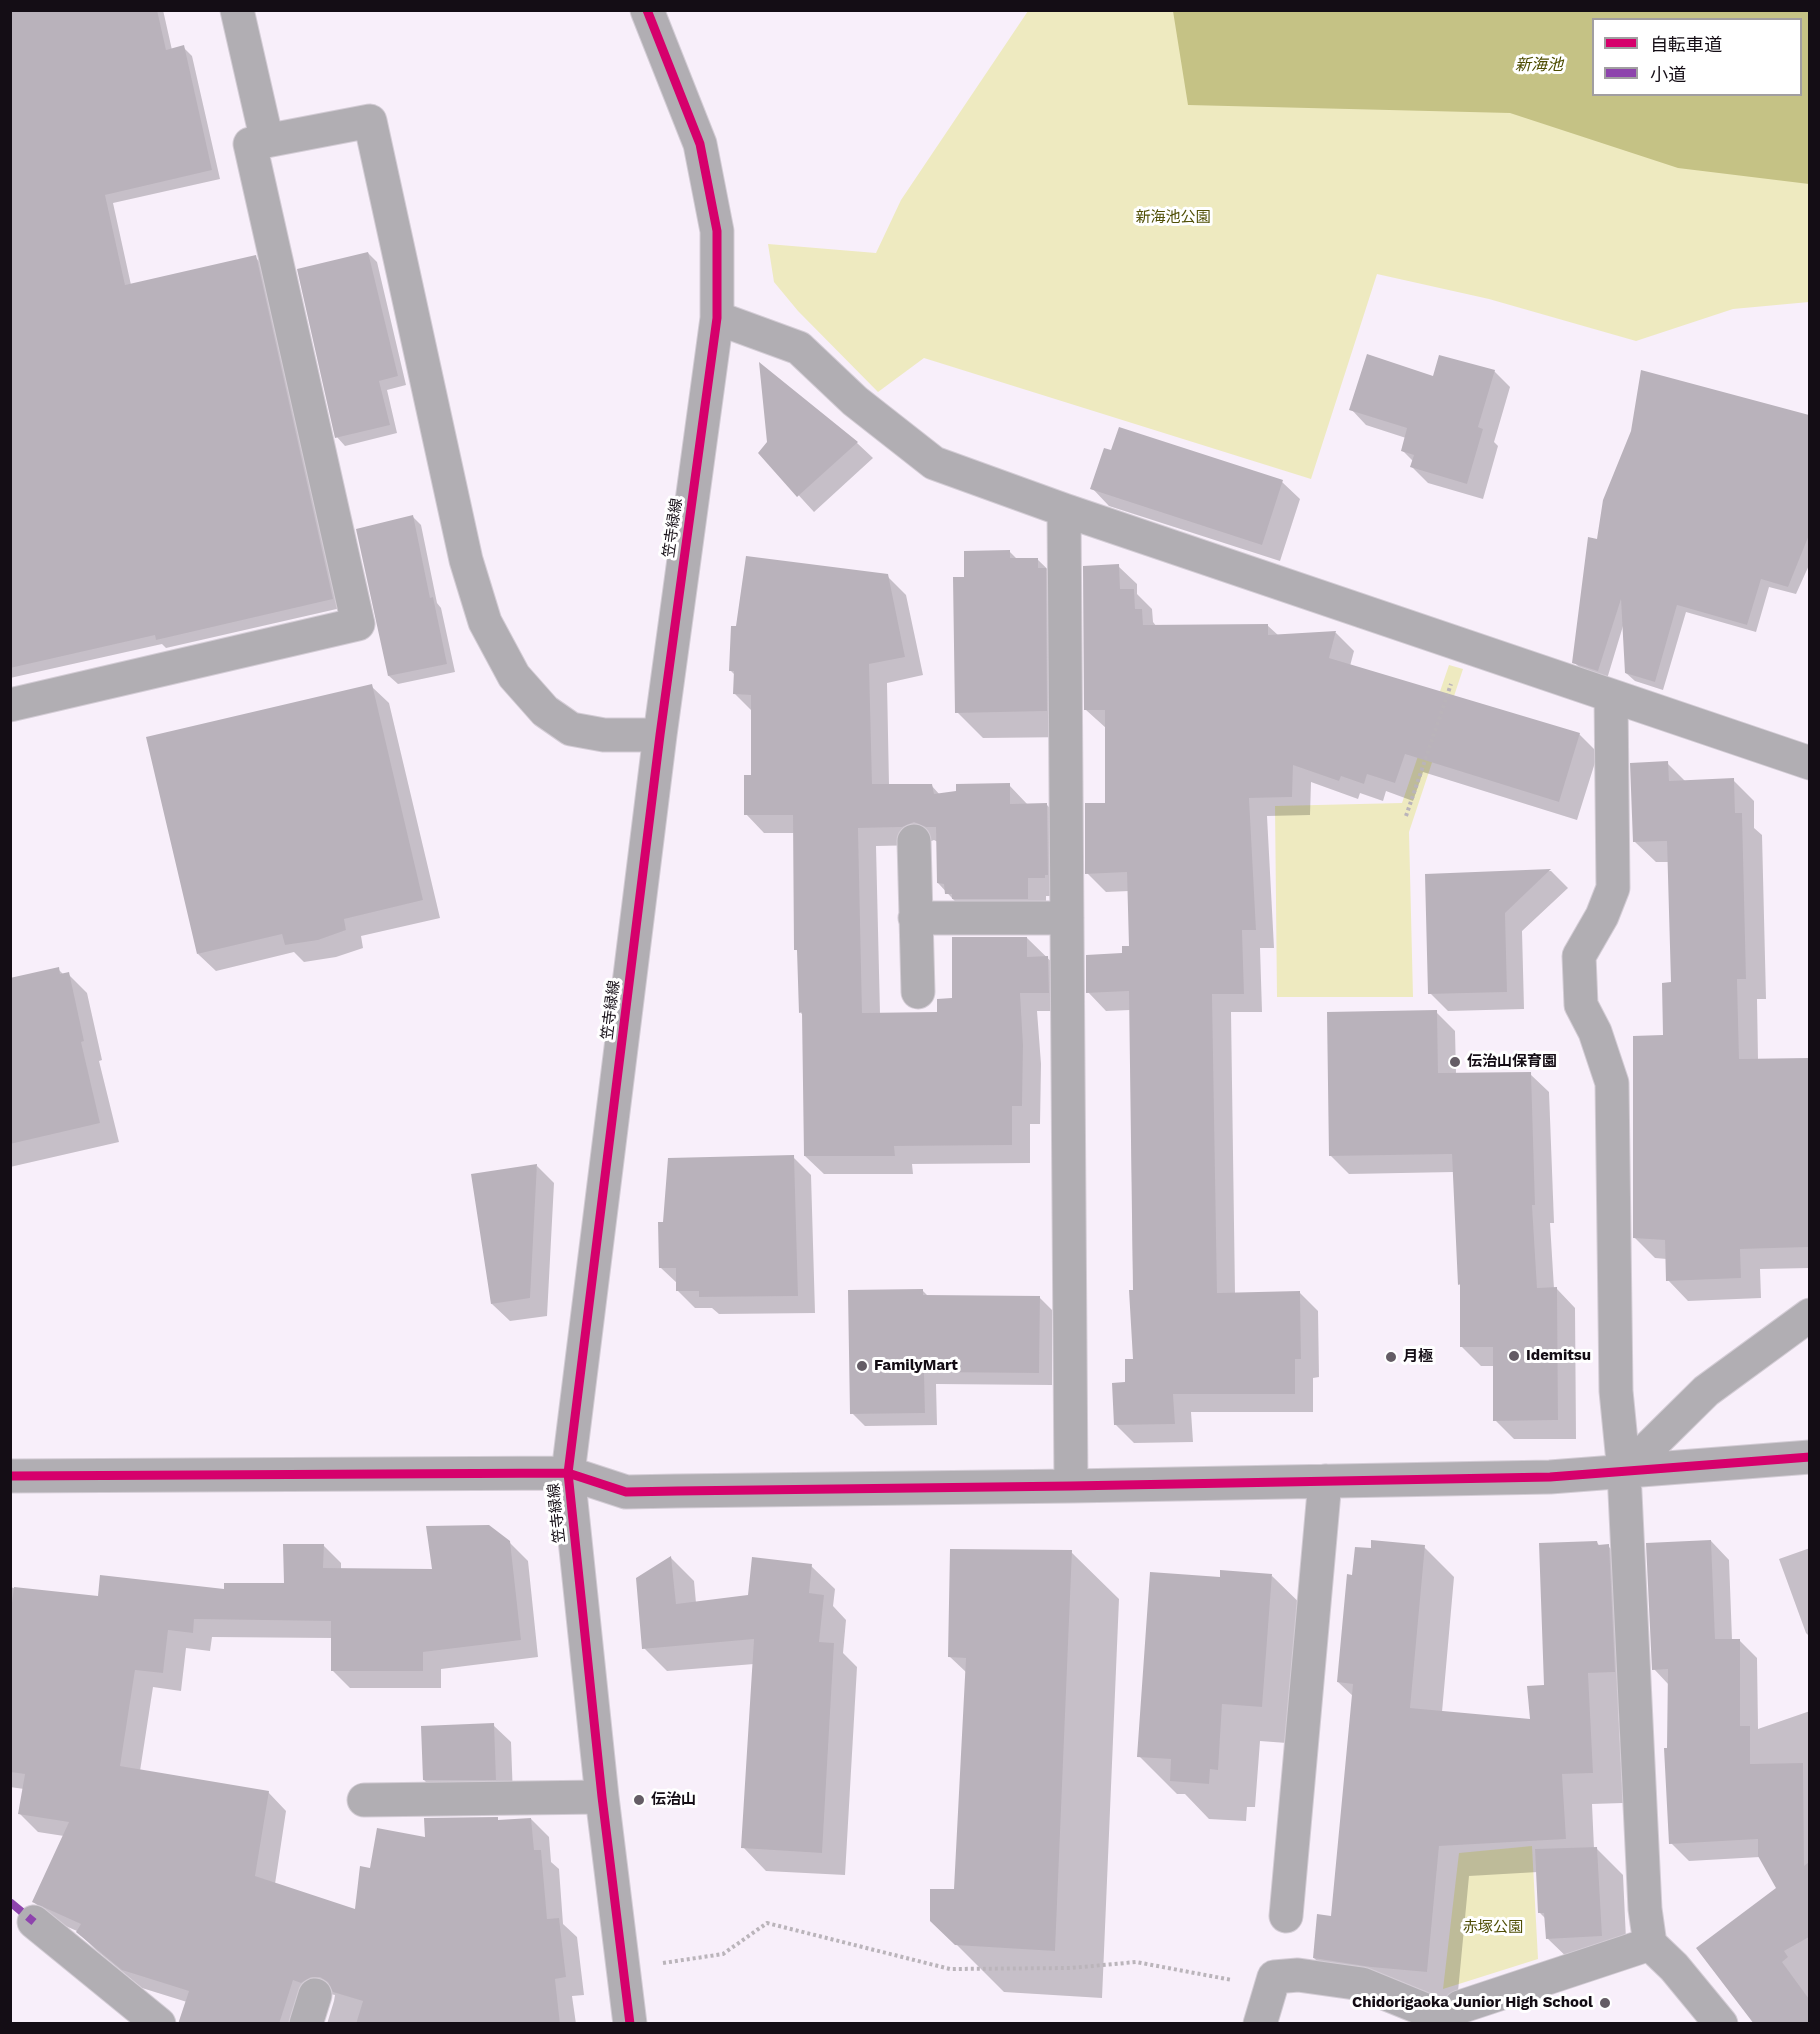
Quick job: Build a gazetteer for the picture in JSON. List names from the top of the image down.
{
  "streets": {
    "street": ["笠寺緑線"]
  },
  "water": ["新海池"],
  "parks": ["新海池公園", "赤塚公園"],
  "places": [
    "伝治山保育園",
    "Idemitsu",
    "月極",
    "FamilyMart",
    "伝治山",
    "Chidorigaoka Junior High School"
  ],
  "legend": ["自転車道", "小道"]
}
